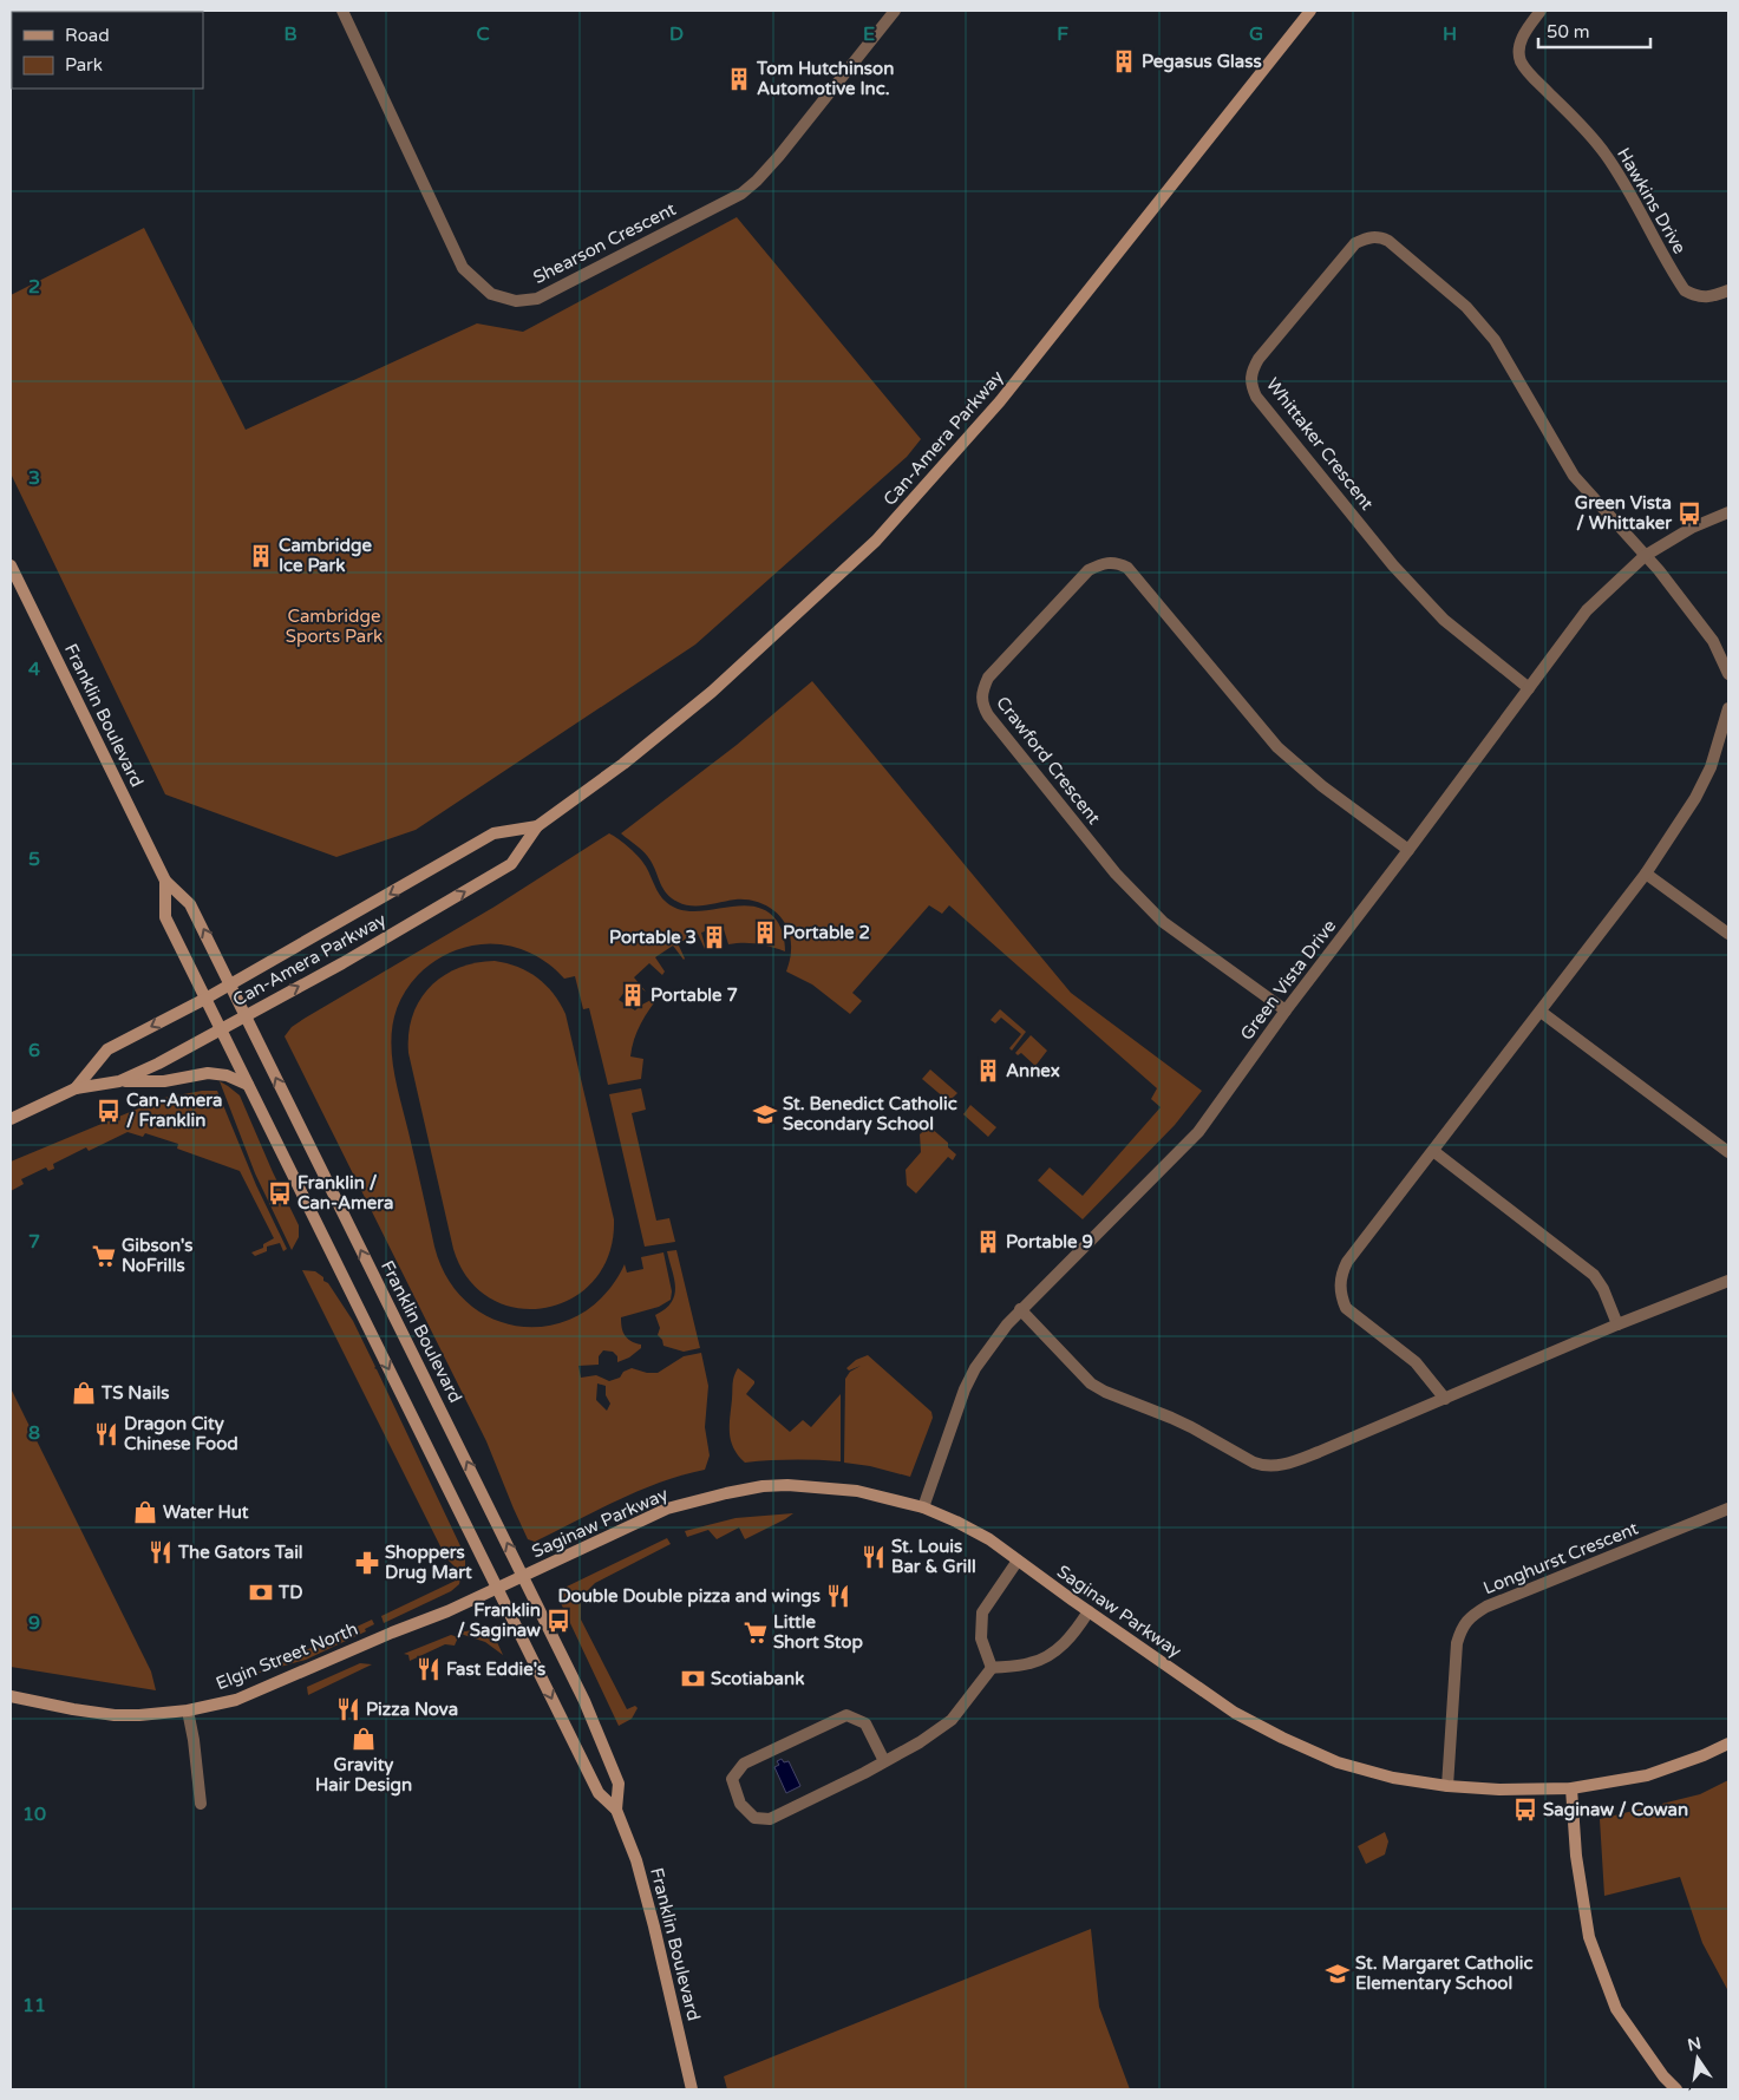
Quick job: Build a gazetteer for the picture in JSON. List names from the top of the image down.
{
  "streets": {
    "main road": [
      "Can-Amera Parkway",
      "Franklin Boulevard",
      "Saginaw Parkway",
      "Elgin Street North"
    ],
    "street": [
      "Hawkins Drive",
      "Shearson Crescent",
      "Whittaker Crescent",
      "Crawford Crescent",
      "Green Vista Drive",
      "Longhurst Crescent"
    ]
  },
  "crossings": [
    ["Can-Amera Parkway", "Franklin Boulevard"],
    ["Whittaker Crescent", "Green Vista Drive"],
    ["Franklin Boulevard", "Saginaw Parkway"],
    ["Franklin Boulevard", "Elgin Street North"],
    ["Crawford Crescent", "Green Vista Drive"],
    ["Green Vista Drive", "Saginaw Parkway"],
    ["Saginaw Parkway", "Longhurst Crescent"],
    ["Saginaw Parkway", "Elgin Street North"]
  ],
  "parks": ["Cambridge Sports Park"],
  "places": {
    "building": [
      "Pegasus Glass",
      "Tom Hutchinson Automotive Inc.",
      "Cambridge Ice Park",
      "Portable 2",
      "Portable 3",
      "Portable 7",
      "Annex",
      "Portable 9"
    ],
    "bus stop": [
      "Green Vista / Whittaker",
      "Can-Amera / Franklin",
      "Franklin / Can-Amera",
      "Franklin / Saginaw",
      "Saginaw / Cowan"
    ],
    "school or university": ["St. Benedict Catholic Secondary School", "St. Margaret Catholic Elementary School"],
    "supermarket": ["Gibson's NoFrills", "Little Short Stop"],
    "shop": ["TS Nails", "Water Hut", "Gravity Hair Design"],
    "restaurant": [
      "Dragon City Chinese Food",
      "The Gators Tail",
      "St. Louis Bar & Grill",
      "Double Double pizza and wings",
      "Fast Eddie's",
      "Pizza Nova"
    ],
    "pharmacy": ["Shoppers Drug Mart"],
    "bank": ["TD", "Scotiabank"]
  },
  "legend": ["Road", "Park"],
  "scale_bar": "50 m",
  "north": "top",
  "grid": {
    "columns": [
      "B",
      "C",
      "D",
      "E",
      "F",
      "G",
      "H"
    ],
    "rows": [
      "2",
      "3",
      "4",
      "5",
      "6",
      "7",
      "8",
      "9",
      "10",
      "11"
    ]
  }
}
